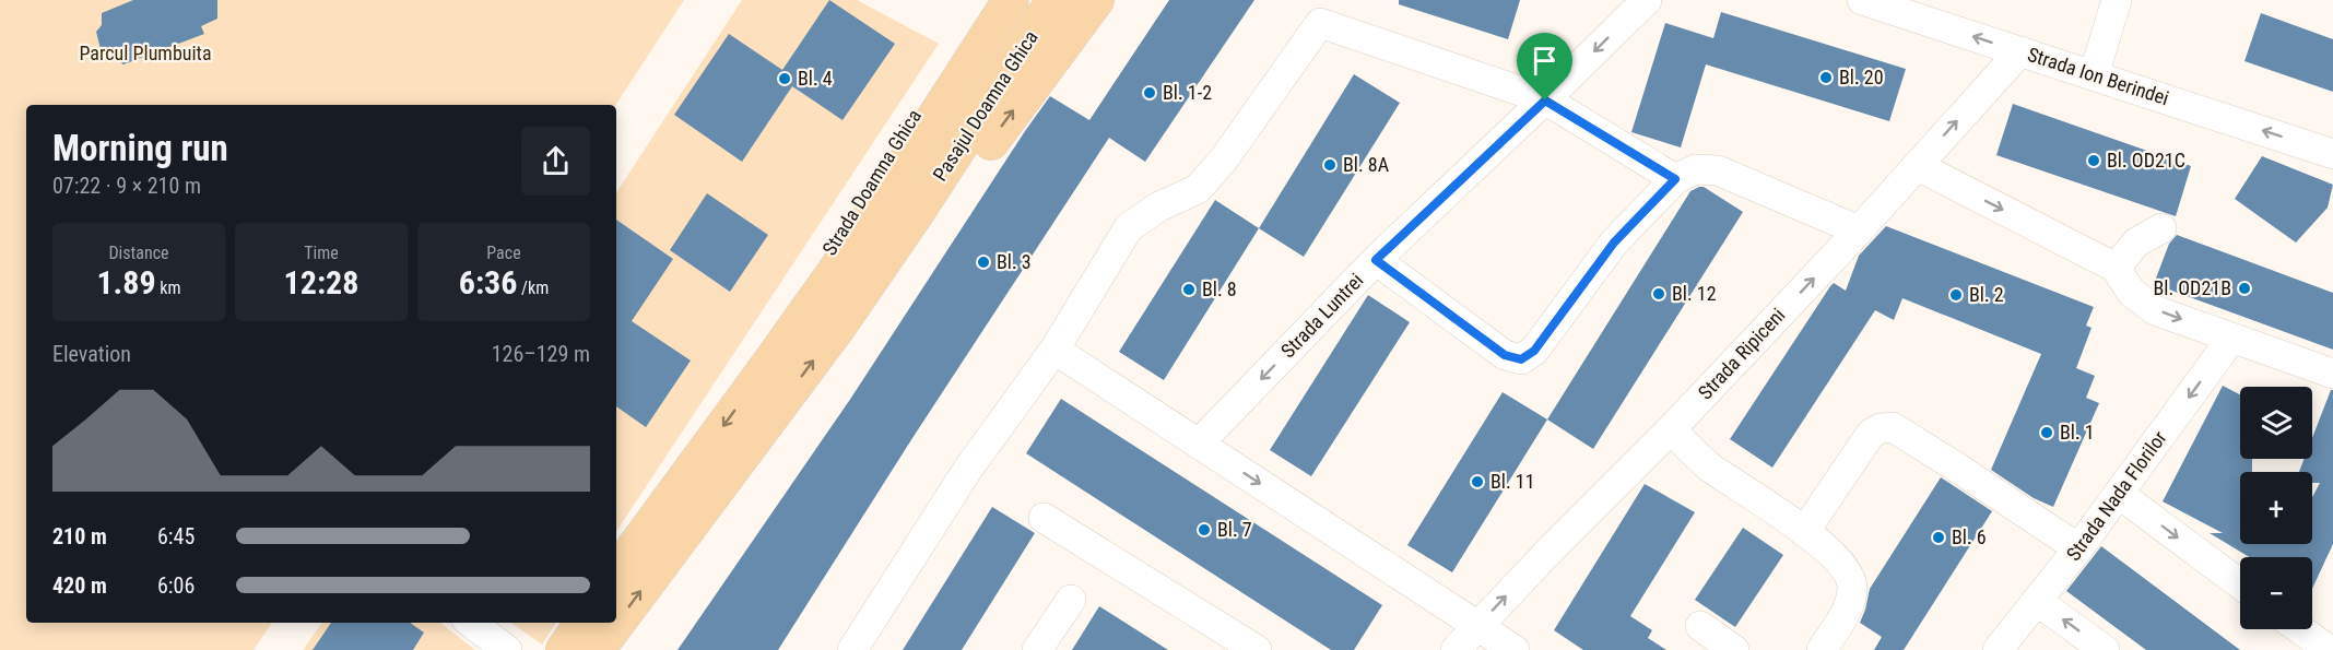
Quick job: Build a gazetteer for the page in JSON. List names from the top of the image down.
{
  "streets": {
    "main road": ["Pasajul Doamna Ghica", "Strada Doamna Ghica"],
    "street": [
      "Strada Ion Berindei",
      "Strada Luntrei",
      "Strada Ripiceni",
      "Strada Nada Florilor"
    ]
  },
  "crossings": [
    ["Strada Ion Berindei", "Strada Ripiceni"],
    ["Pasajul Doamna Ghica", "Strada Doamna Ghica"]
  ],
  "one_way": ["Strada Luntrei", "Strada Ripiceni", "Strada Nada Florilor"],
  "parks": ["Parcul Plumbuita"],
  "places": [
    "Bl. 20",
    "Bl. 4",
    "Bl. 1-2",
    "Bl. OD21C",
    "Bl. 8A",
    "Bl. 3",
    "Bl. OD21B",
    "Bl. 8",
    "Bl. 12",
    "Bl. 2",
    "Bl. 1",
    "Bl. 11",
    "Bl. 7",
    "Bl. 6"
  ],
  "page": {
    "heading": ["Morning run", "07:22 · 9 × 210 m"],
    "stats": [
      ["Distance", "1.89 km"],
      ["Time", "12:28"],
      ["Pace", "6:36 /km"]
    ],
    "chart": ["Elevation", "126–129 m"],
    "map_buttons": ["+", "−"],
    "list": [
      {
        "name": "210 m",
        "note": "6:45"
      },
      {
        "name": "420 m",
        "note": "6:06"
      }
    ]
  }
}
